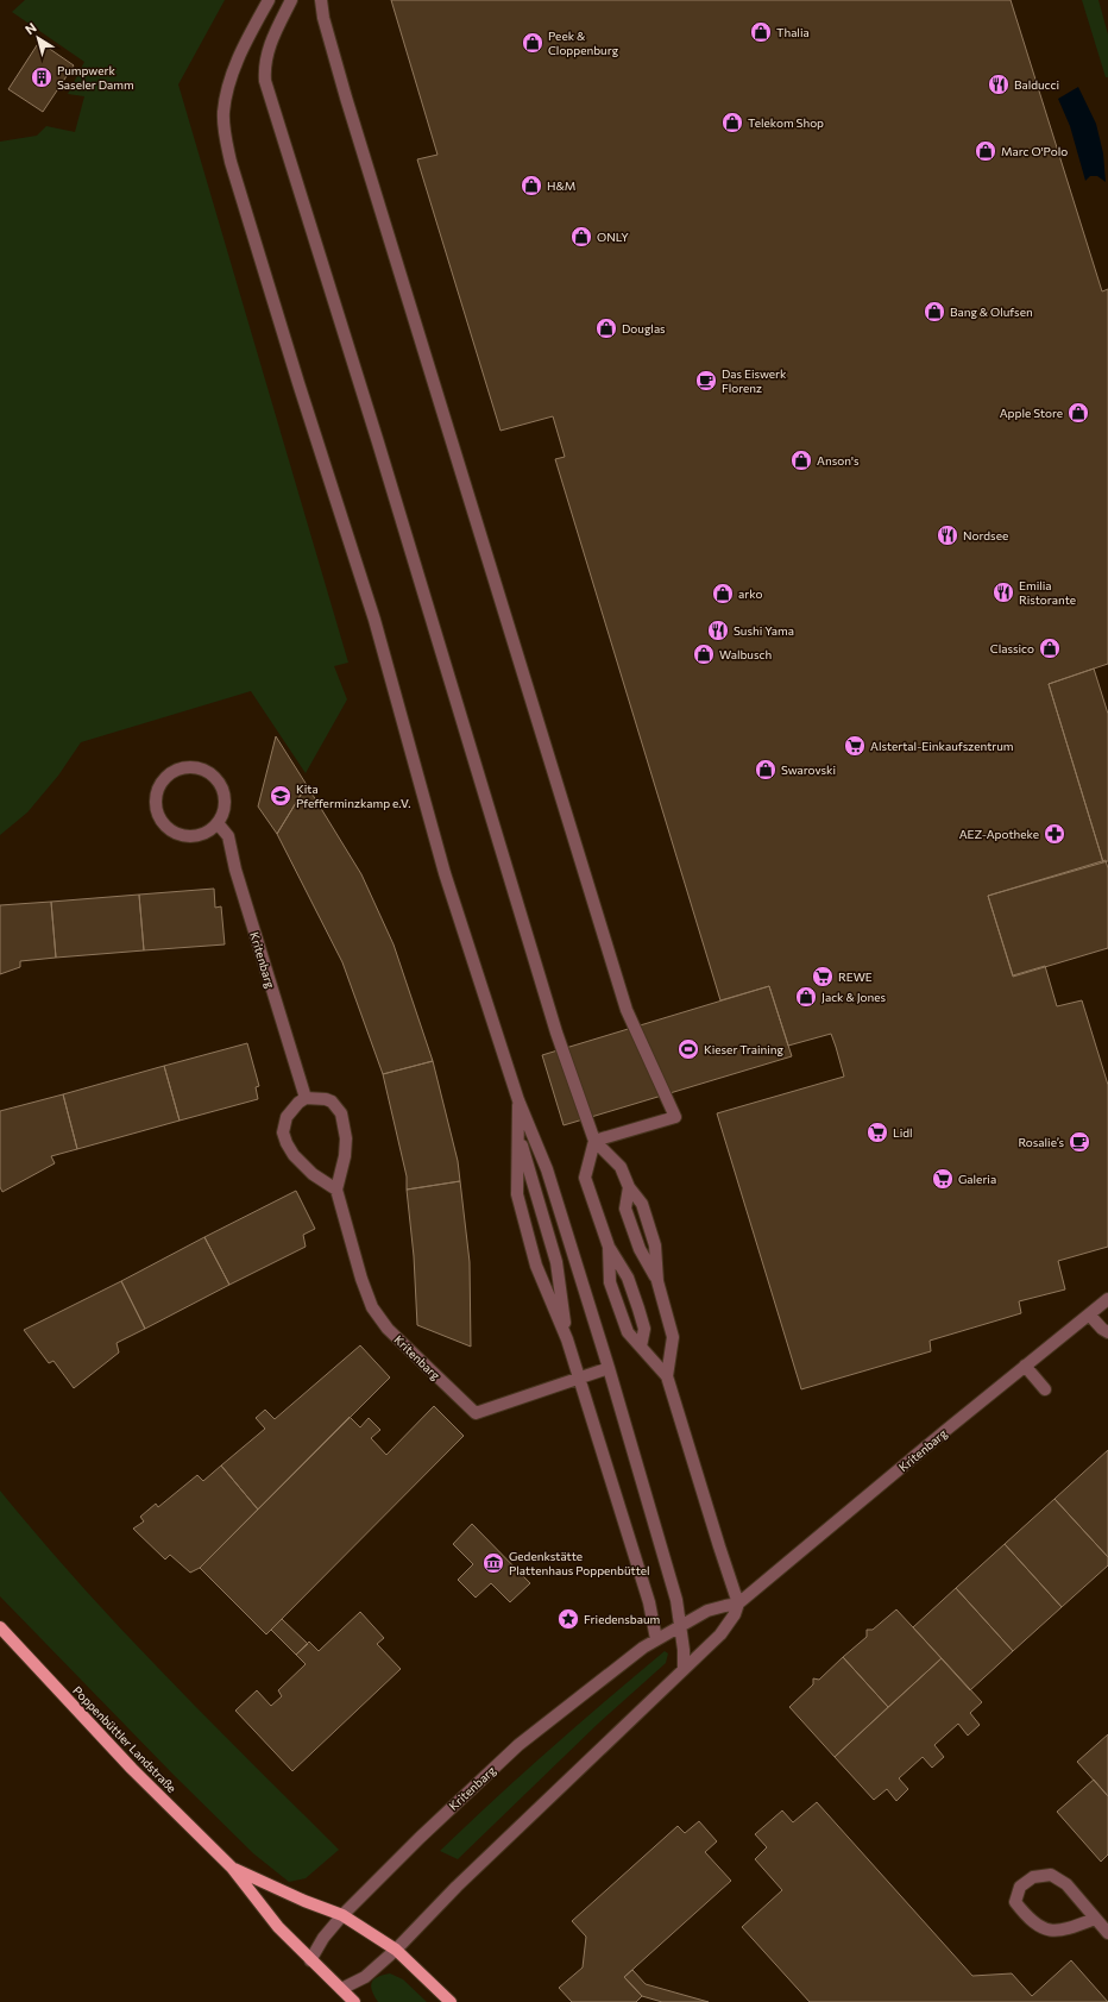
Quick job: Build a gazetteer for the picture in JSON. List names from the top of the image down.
{
  "streets": {
    "main road": ["Poppenbüttler Landstraße"],
    "street": ["Kritenbarg"]
  },
  "crossings": [
    ["Kritenbarg", "Poppenbüttler Landstraße"]
  ],
  "places": {
    "shop": [
      "Thalia",
      "Peek & Cloppenburg",
      "Telekom Shop",
      "Marc O'Polo",
      "H&M",
      "ONLY",
      "Bang & Olufsen",
      "Douglas",
      "Apple Store",
      "Anson's",
      "arko",
      "Classico",
      "Walbusch",
      "Swarovski",
      "Jack & Jones"
    ],
    "building": ["Pumpwerk Saseler Damm"],
    "restaurant": [
      "Balducci",
      "Nordsee",
      "Emilia Ristorante",
      "Sushi Yama"
    ],
    "cafe": ["Das Eiswerk Florenz", "Rosalie’s"],
    "supermarket": [
      "Alstertal-Einkaufszentrum",
      "REWE",
      "Lidl",
      "Galeria"
    ],
    "school or university": ["Kita Pfefferminzkamp e.V."],
    "pharmacy": ["AEZ-Apotheke"],
    "sports": ["Kieser Training"],
    "museum": ["Gedenkstätte Plattenhaus Poppenbüttel"],
    "place": ["Friedensbaum"]
  },
  "north": "top left"
}
